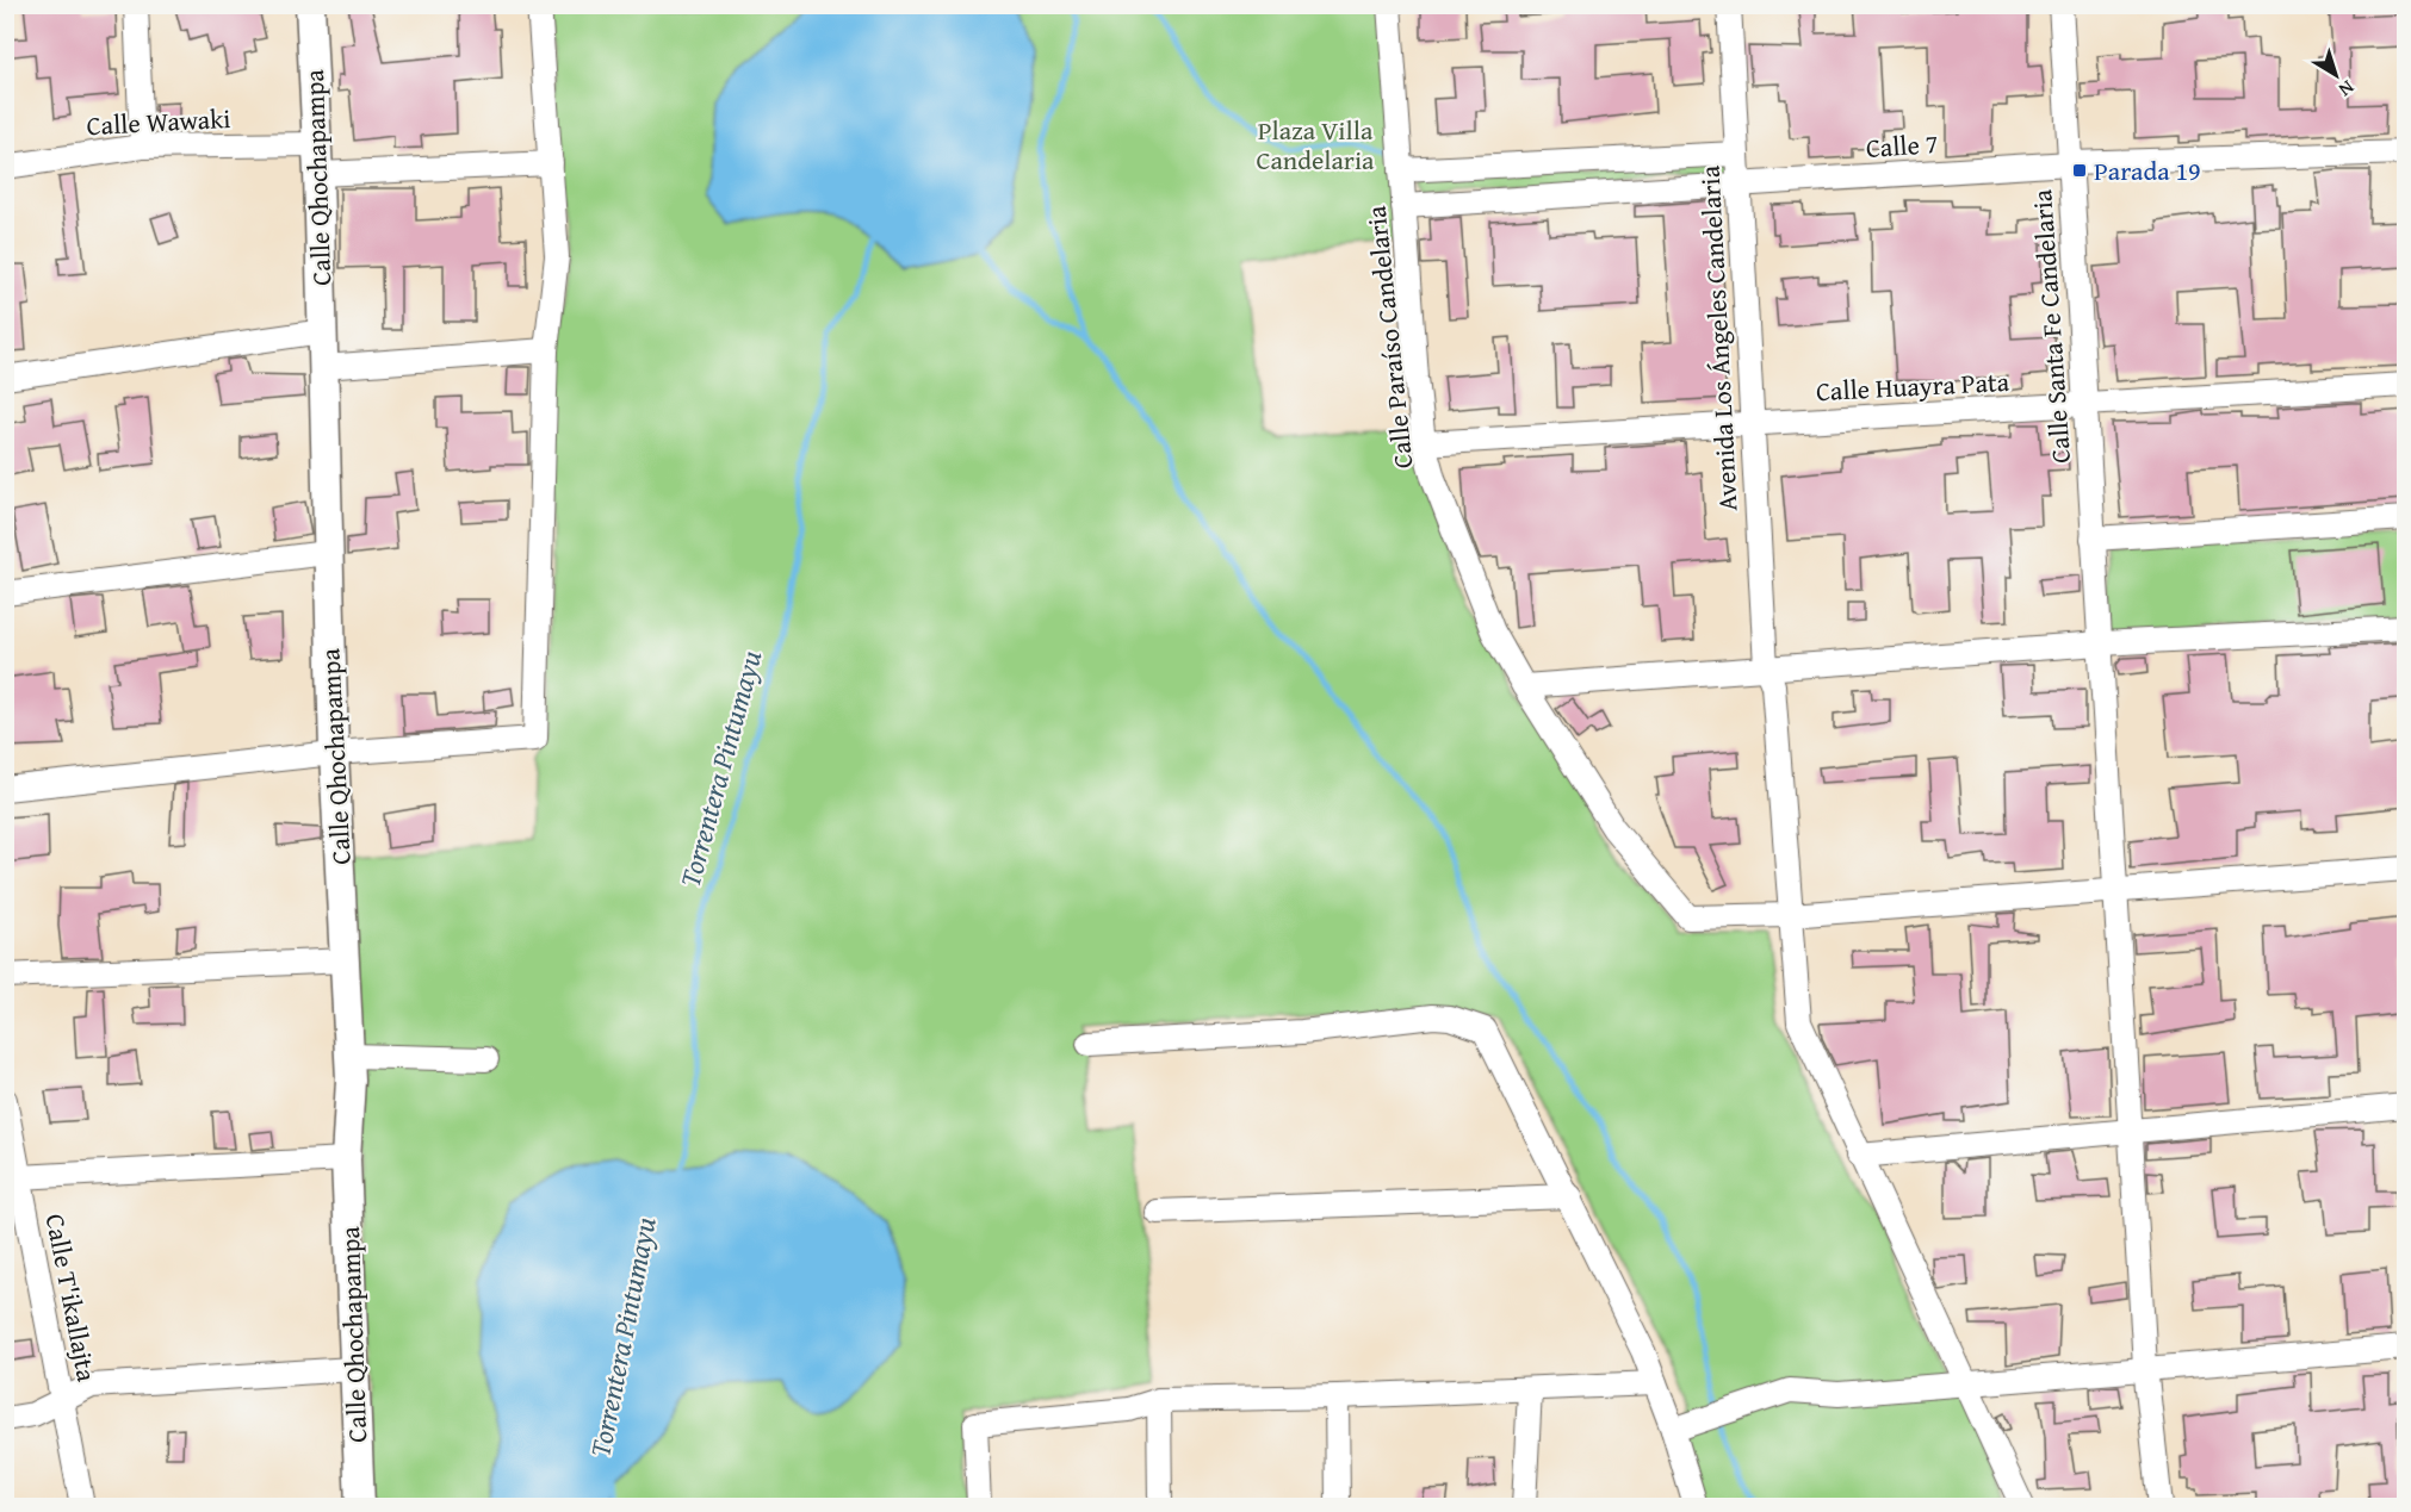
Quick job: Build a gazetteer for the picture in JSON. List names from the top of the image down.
{
  "streets": {
    "street": [
      "Calle Wawaki",
      "Calle 7",
      "Calle Qhochapampa",
      "Calle Santa Fe Candelaria",
      "Calle Paraíso Candelaria",
      "Avenida Los Ángeles Candelaria",
      "Calle Huayra Pata",
      "Calle T'ikallajta"
    ]
  },
  "crossings": [
    ["Calle Wawaki", "Calle Qhochapampa"],
    ["Calle 7", "Calle Santa Fe Candelaria"],
    ["Calle 7", "Calle Paraíso Candelaria"],
    ["Calle 7", "Avenida Los Ángeles Candelaria"],
    ["Calle Santa Fe Candelaria", "Calle Huayra Pata"],
    ["Calle Paraíso Candelaria", "Avenida Los Ángeles Candelaria"],
    ["Calle Paraíso Candelaria", "Calle Huayra Pata"],
    ["Avenida Los Ángeles Candelaria", "Calle Huayra Pata"]
  ],
  "water": ["Torrentera Pintumayu"],
  "parks": ["Plaza Villa Candelaria"],
  "places": {
    "transit": ["Parada 19"]
  },
  "north": "bottom right"
}
